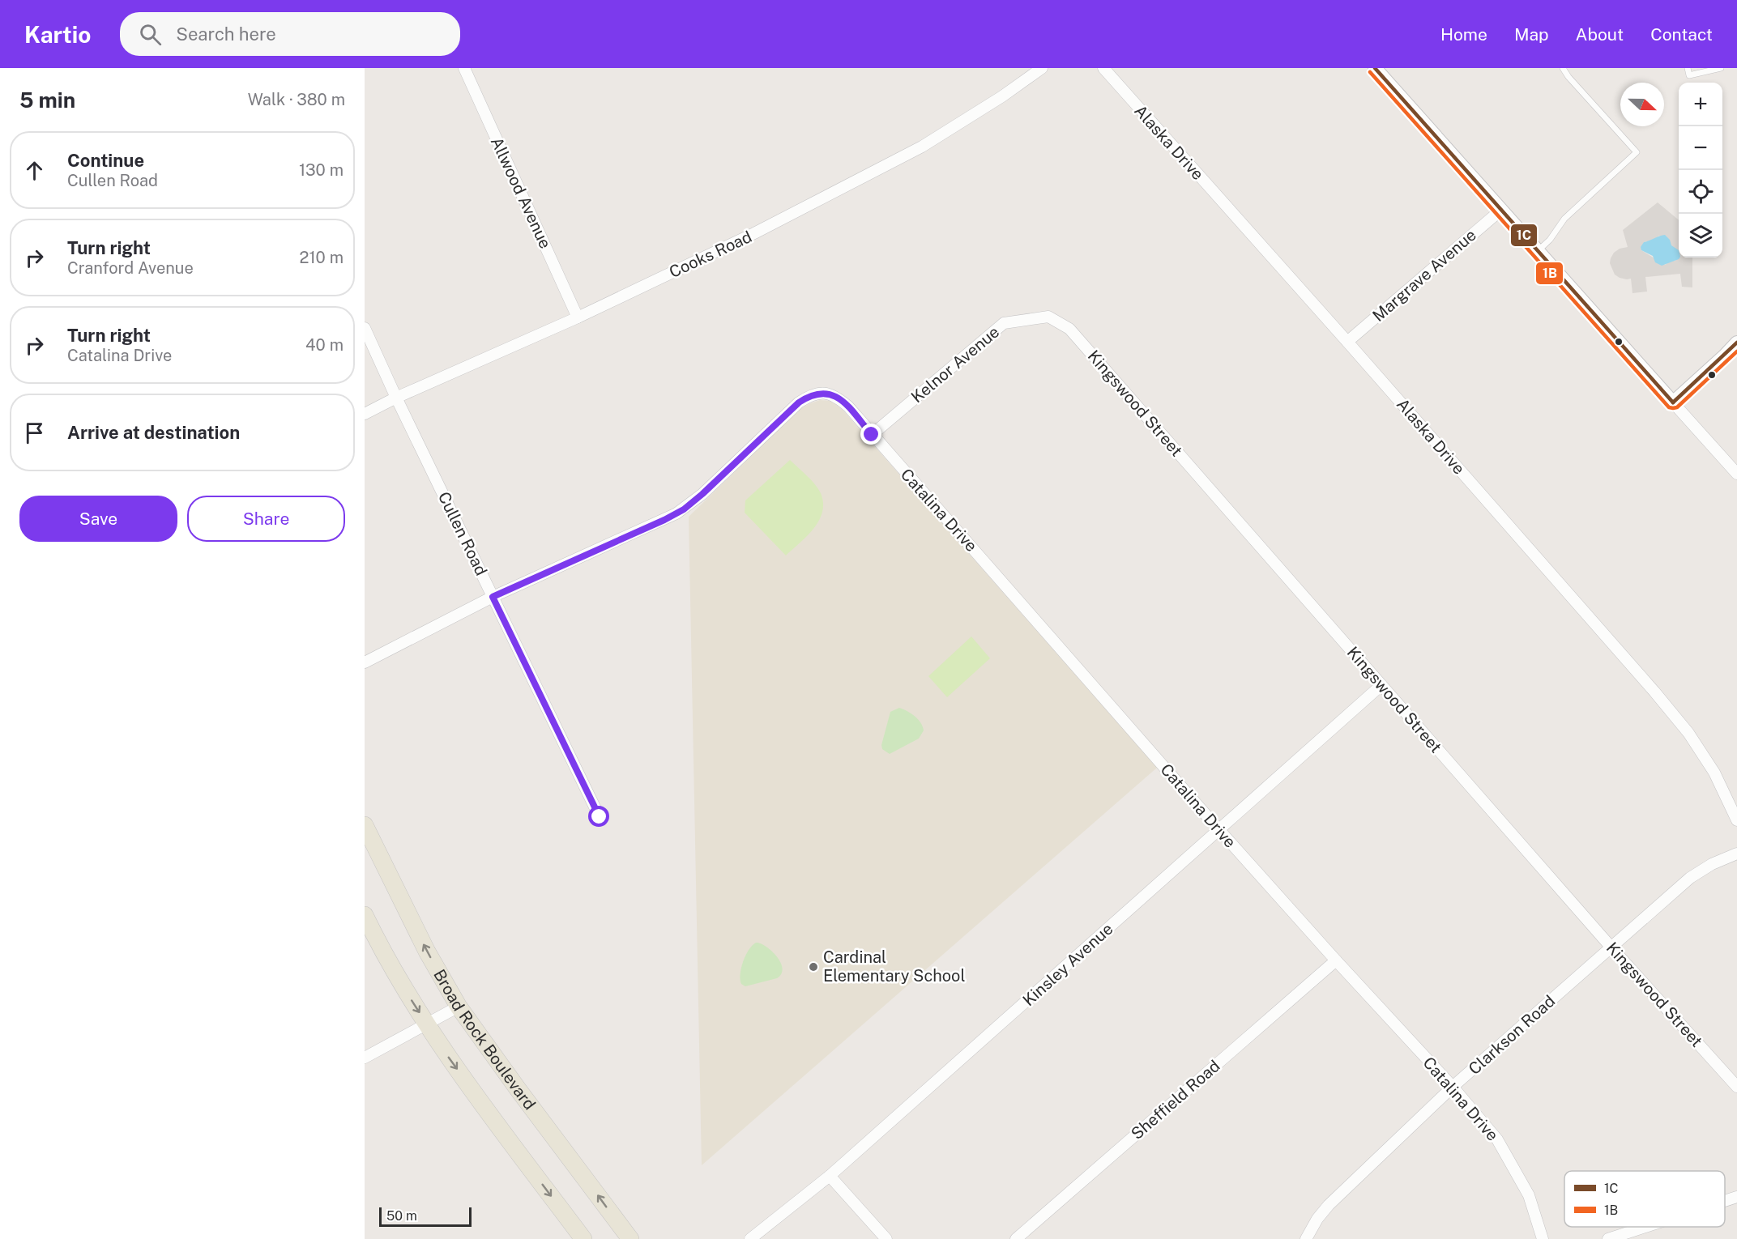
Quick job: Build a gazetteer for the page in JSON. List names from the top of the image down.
{
  "streets": {
    "main road": ["Broad Rock Boulevard"],
    "street": [
      "Alaska Drive",
      "Allwood Avenue",
      "Cooks Road",
      "Margrave Avenue",
      "Kelnor Avenue",
      "Kingswood Street",
      "Catalina Drive",
      "Cullen Road",
      "Kinsley Avenue",
      "Clarkson Road",
      "Sheffield Road"
    ]
  },
  "crossings": [
    ["Alaska Drive", "Margrave Avenue"],
    ["Allwood Avenue", "Cooks Road"],
    ["Cooks Road", "Cullen Road"],
    ["Kelnor Avenue", "Kingswood Street"],
    ["Kelnor Avenue", "Catalina Drive"],
    ["Kingswood Street", "Kinsley Avenue"],
    ["Kingswood Street", "Clarkson Road"],
    ["Catalina Drive", "Cullen Road"],
    ["Catalina Drive", "Kinsley Avenue"],
    ["Catalina Drive", "Clarkson Road"],
    ["Catalina Drive", "Sheffield Road"]
  ],
  "places": ["Cardinal Elementary School"],
  "lines": ["transit line 1C", "transit line 1B"],
  "legend": ["1C", "1B"],
  "scale_bar": "50 m",
  "north": "right",
  "page": {
    "header": "Kartio",
    "search": "Search here",
    "nav": [
      "Home",
      "Map",
      "About",
      "Contact"
    ],
    "heading": ["5 min", "Walk · 380 m"],
    "map_buttons": ["+", "−"],
    "list": [
      ["Continue", "Cullen Road", "130 m"],
      ["Turn right", "Cranford Avenue", "210 m"],
      ["Turn right", "Catalina Drive", "40 m"],
      "Arrive at destination"
    ],
    "buttons": ["Save", "Share"],
    "scale": "50 m"
  }
}
